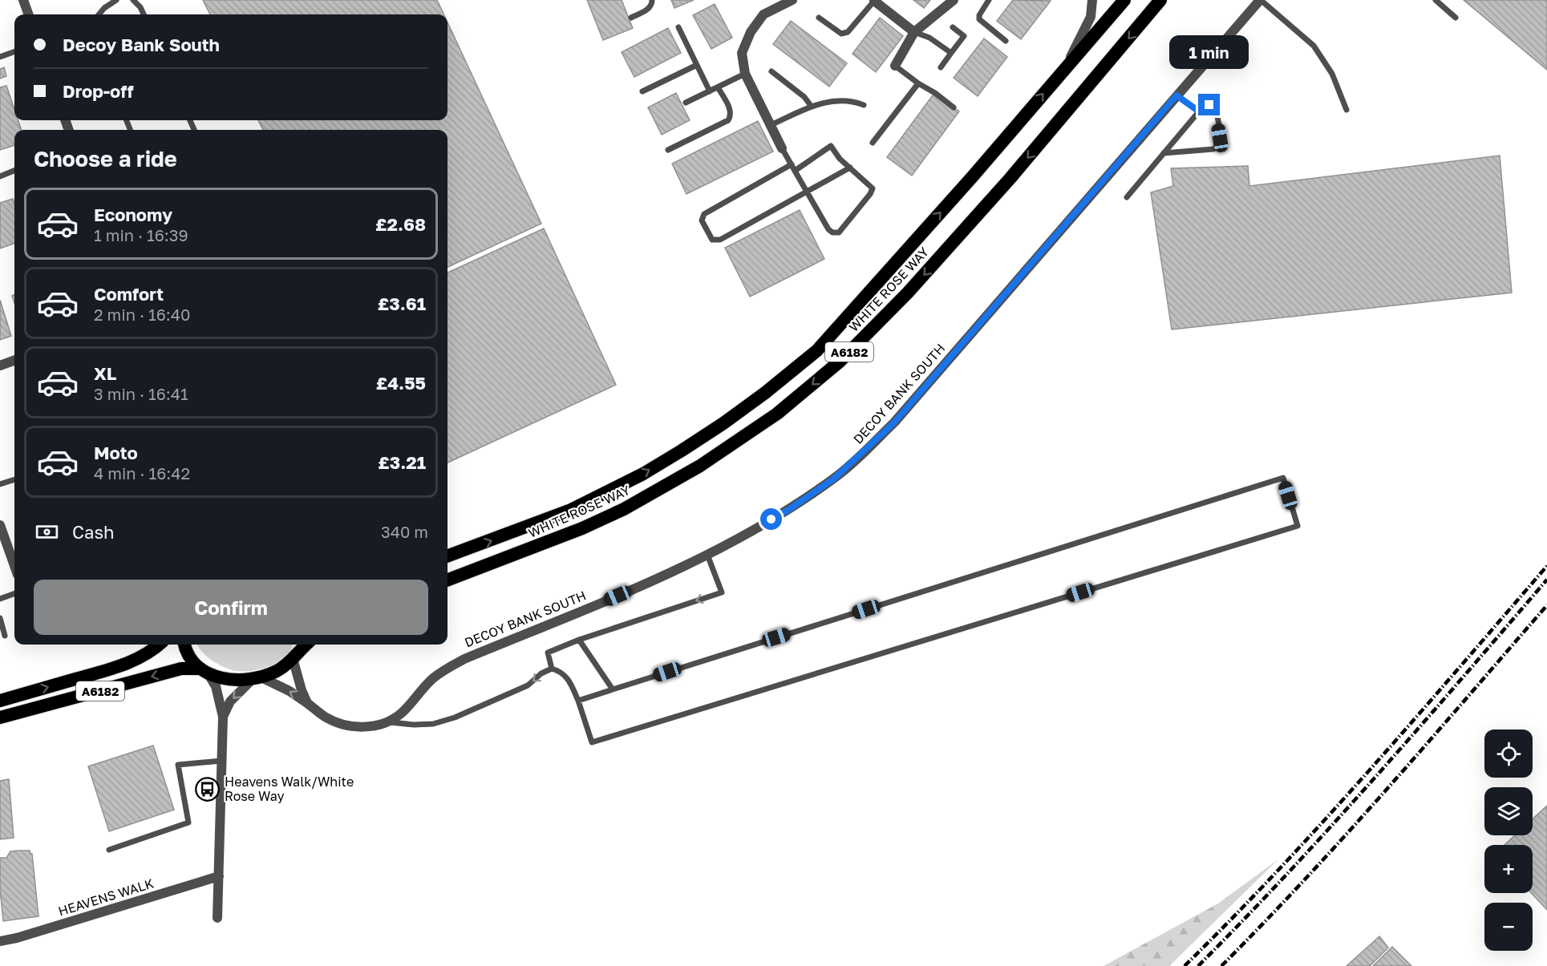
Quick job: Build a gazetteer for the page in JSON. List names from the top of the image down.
{
  "streets": {
    "highway": ["WHITE ROSE WAY", "A6182"],
    "street": ["DECOY BANK SOUTH", "HEAVENS WALK"]
  },
  "places": {
    "bus stop": ["Heavens Walk/White Rose Way"]
  },
  "page": {
    "banner": ["Decoy Bank South", "Drop-off"],
    "bubble": "1 min",
    "heading": "Choose a ride",
    "list": [
      {
        "name": "Economy",
        "note": "1 min · 16:39",
        "value": "£2.68"
      },
      {
        "name": "Comfort",
        "note": "2 min · 16:40",
        "value": "£3.61"
      },
      {
        "name": "XL",
        "note": "3 min · 16:41",
        "value": "£4.55"
      },
      {
        "name": "Moto",
        "note": "4 min · 16:42",
        "value": "£3.21"
      }
    ],
    "pay": ["Cash", "340 m"],
    "buttons": "Confirm",
    "map_buttons": ["+", "−"]
  }
}
